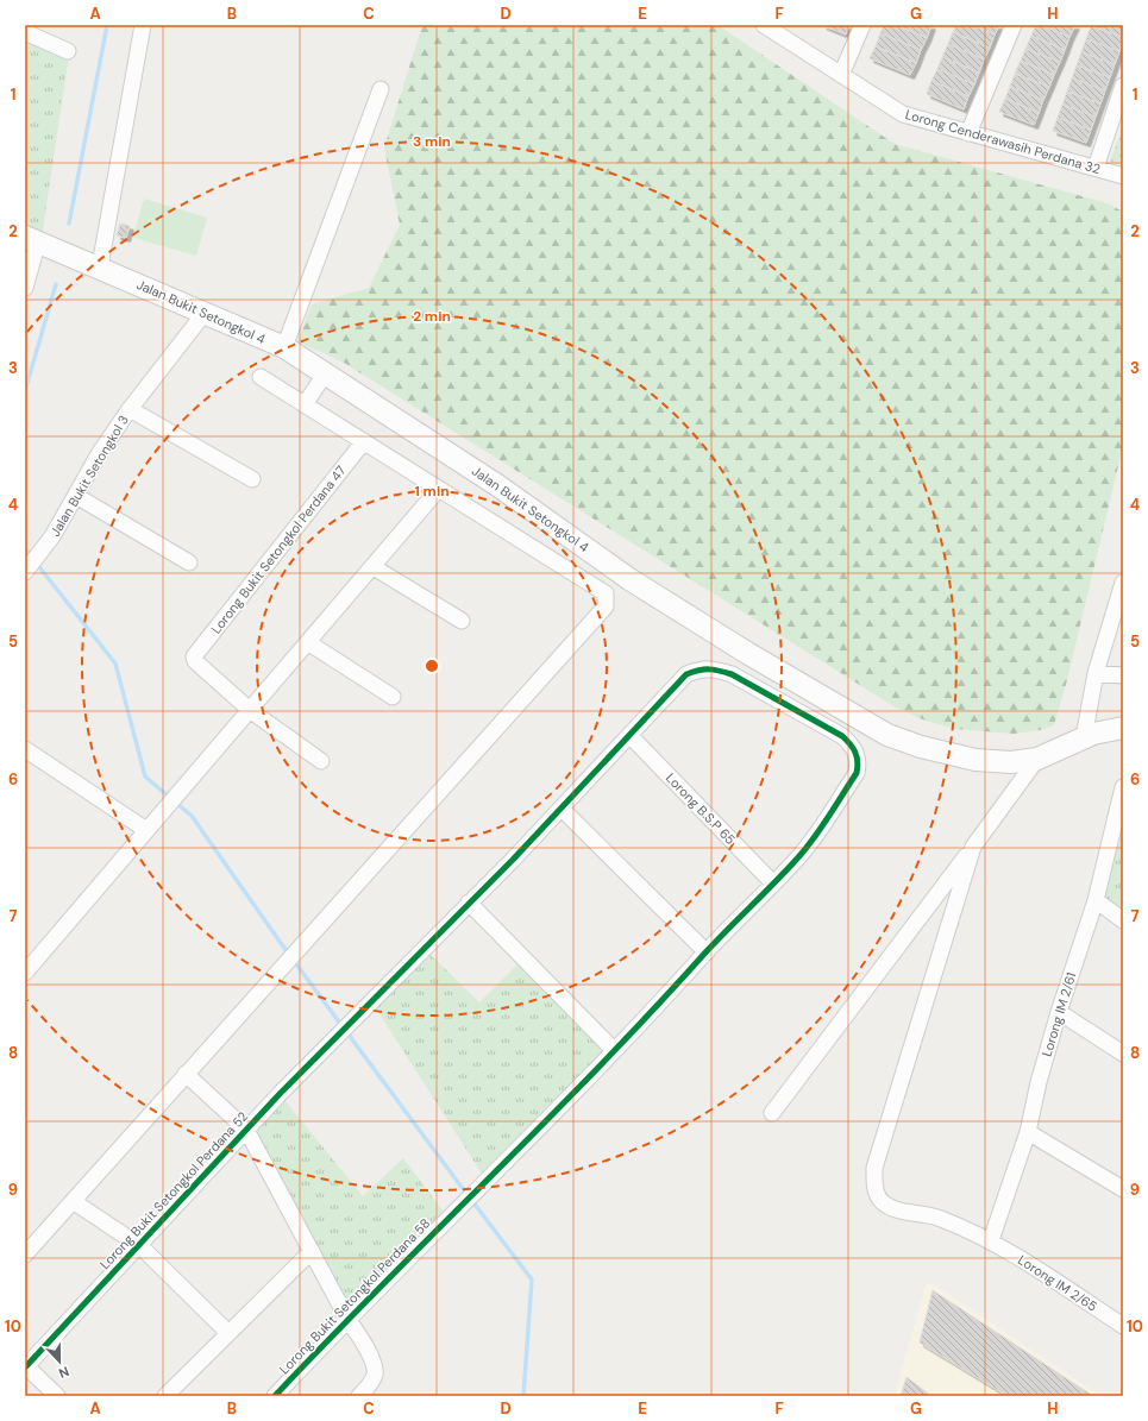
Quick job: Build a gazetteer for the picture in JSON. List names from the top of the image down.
{
  "streets": {
    "street": [
      "Lorong Cenderawasih Perdana 32",
      "Jalan Bukit Setongkol 4",
      "Jalan Bukit Setongkol 3",
      "Lorong Bukit Setongkol Perdana 47",
      "Lorong B.S.P 65",
      "Lorong IM 2/61",
      "Lorong Bukit Setongkol Perdana 52",
      "Lorong IM 2/65",
      "Lorong Bukit Setongkol Perdana 58"
    ]
  },
  "crossings": [
    ["Jalan Bukit Setongkol 4", "Jalan Bukit Setongkol 3"],
    ["Lorong B.S.P 65", "Lorong Bukit Setongkol Perdana 52"],
    ["Lorong B.S.P 65", "Lorong Bukit Setongkol Perdana 58"],
    ["Lorong IM 2/61", "Lorong IM 2/65"],
    ["Lorong Bukit Setongkol Perdana 52", "Lorong Bukit Setongkol Perdana 58"]
  ],
  "north": "bottom",
  "grid": {
    "columns": [
      "A",
      "B",
      "C",
      "D",
      "E",
      "F",
      "G",
      "H"
    ],
    "rows": [
      "1",
      "2",
      "3",
      "4",
      "5",
      "6",
      "7",
      "8",
      "9",
      "10"
    ]
  },
  "rings": ["3 min", "2 min", "1 min"]
}
